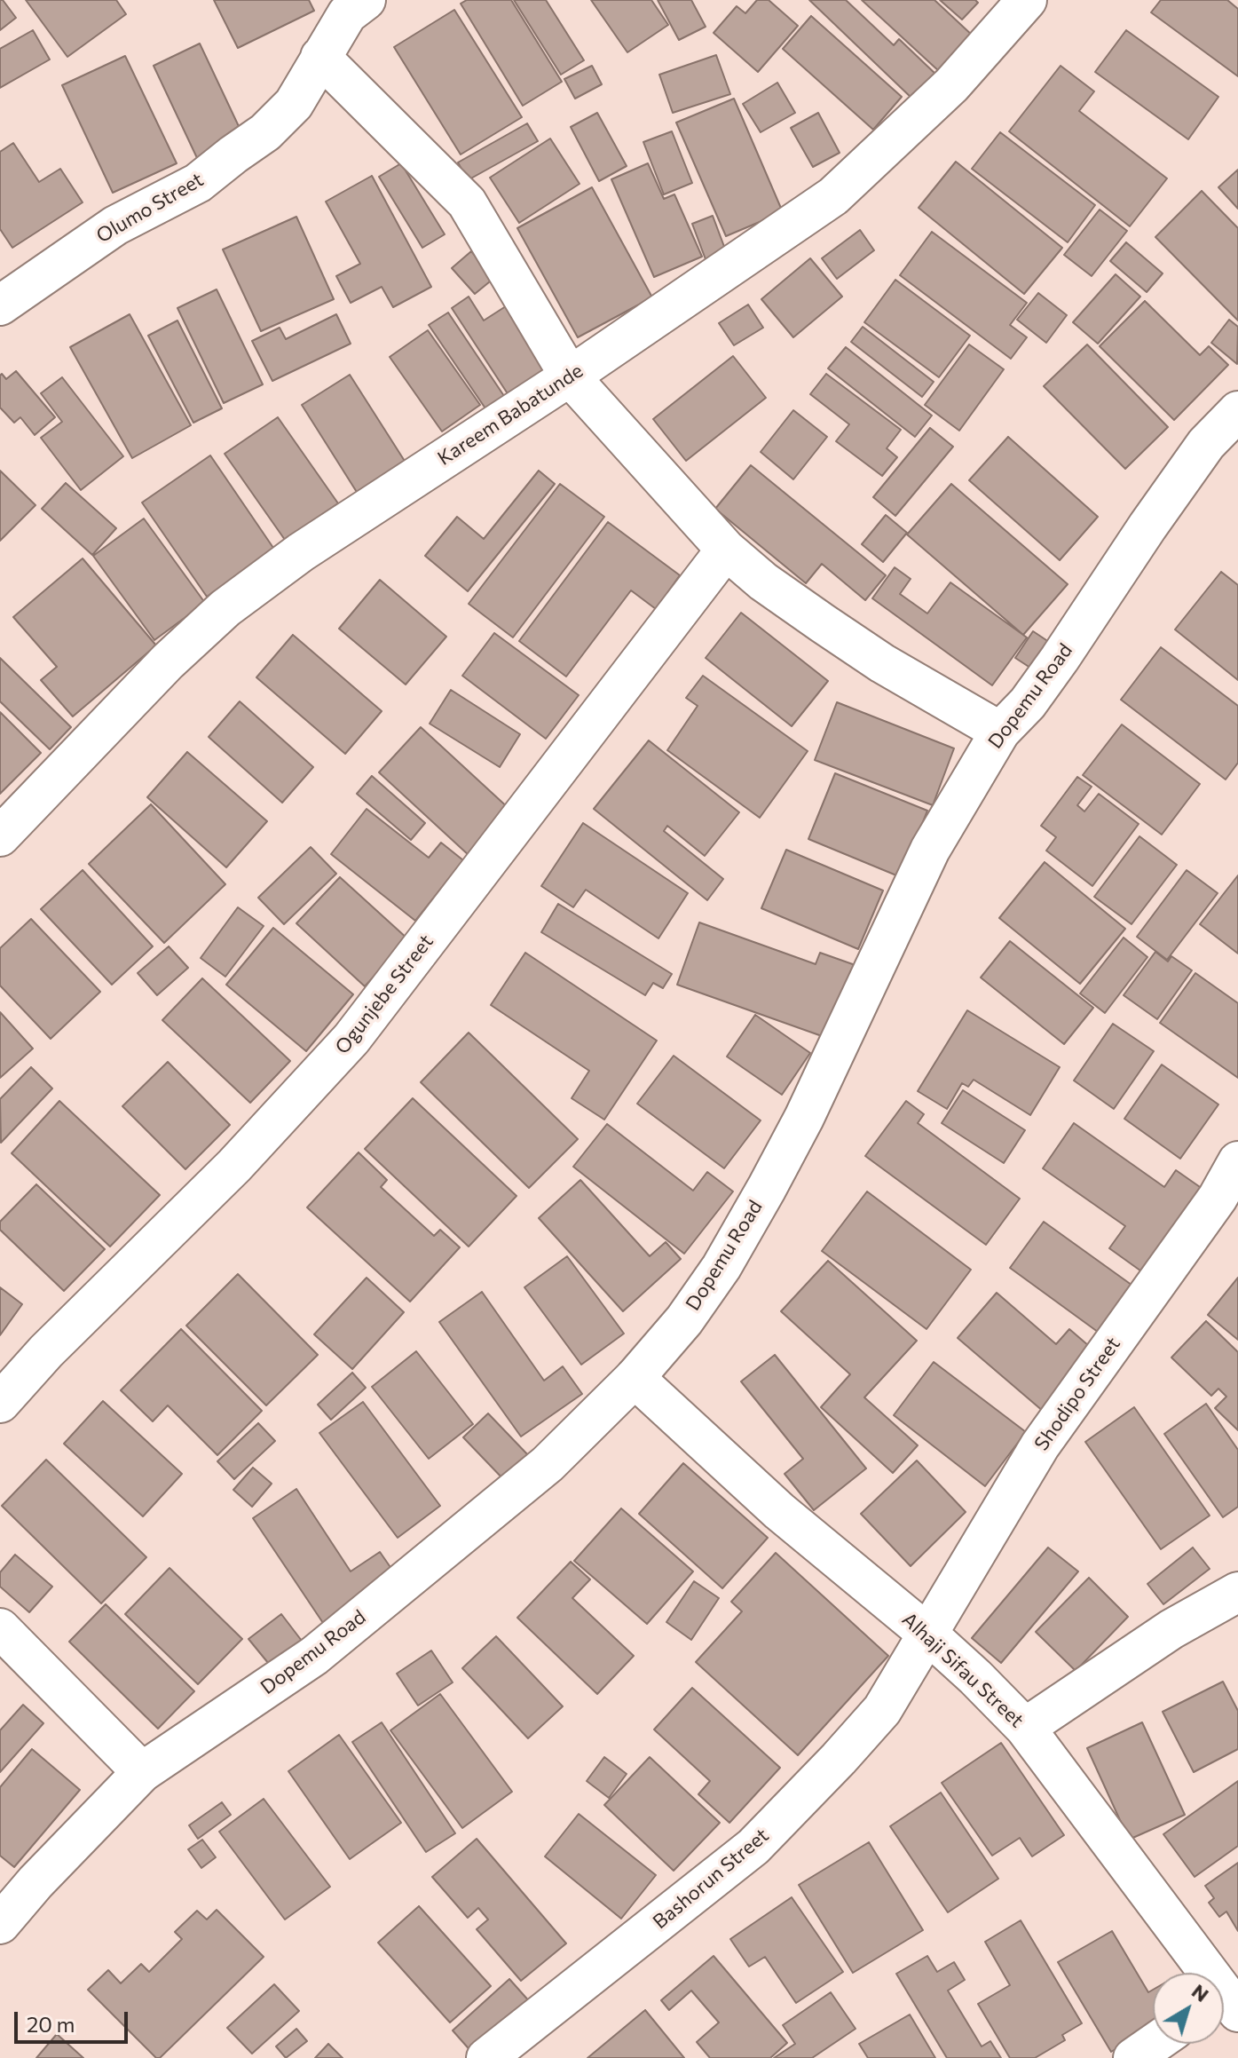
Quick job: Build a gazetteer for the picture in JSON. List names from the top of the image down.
{
  "streets": {
    "street": [
      "Olumo Street",
      "Kareem Babatunde",
      "Dopemu Road",
      "Ogunjebe Street",
      "Shodipo Street",
      "Alhaji Sifau Street",
      "Bashorun Street"
    ]
  },
  "crossings": [
    ["Dopemu Road", "Alhaji Sifau Street"],
    ["Shodipo Street", "Alhaji Sifau Street"],
    ["Shodipo Street", "Bashorun Street"],
    ["Alhaji Sifau Street", "Bashorun Street"]
  ],
  "scale_bar": "20 m",
  "north": "top right"
}
